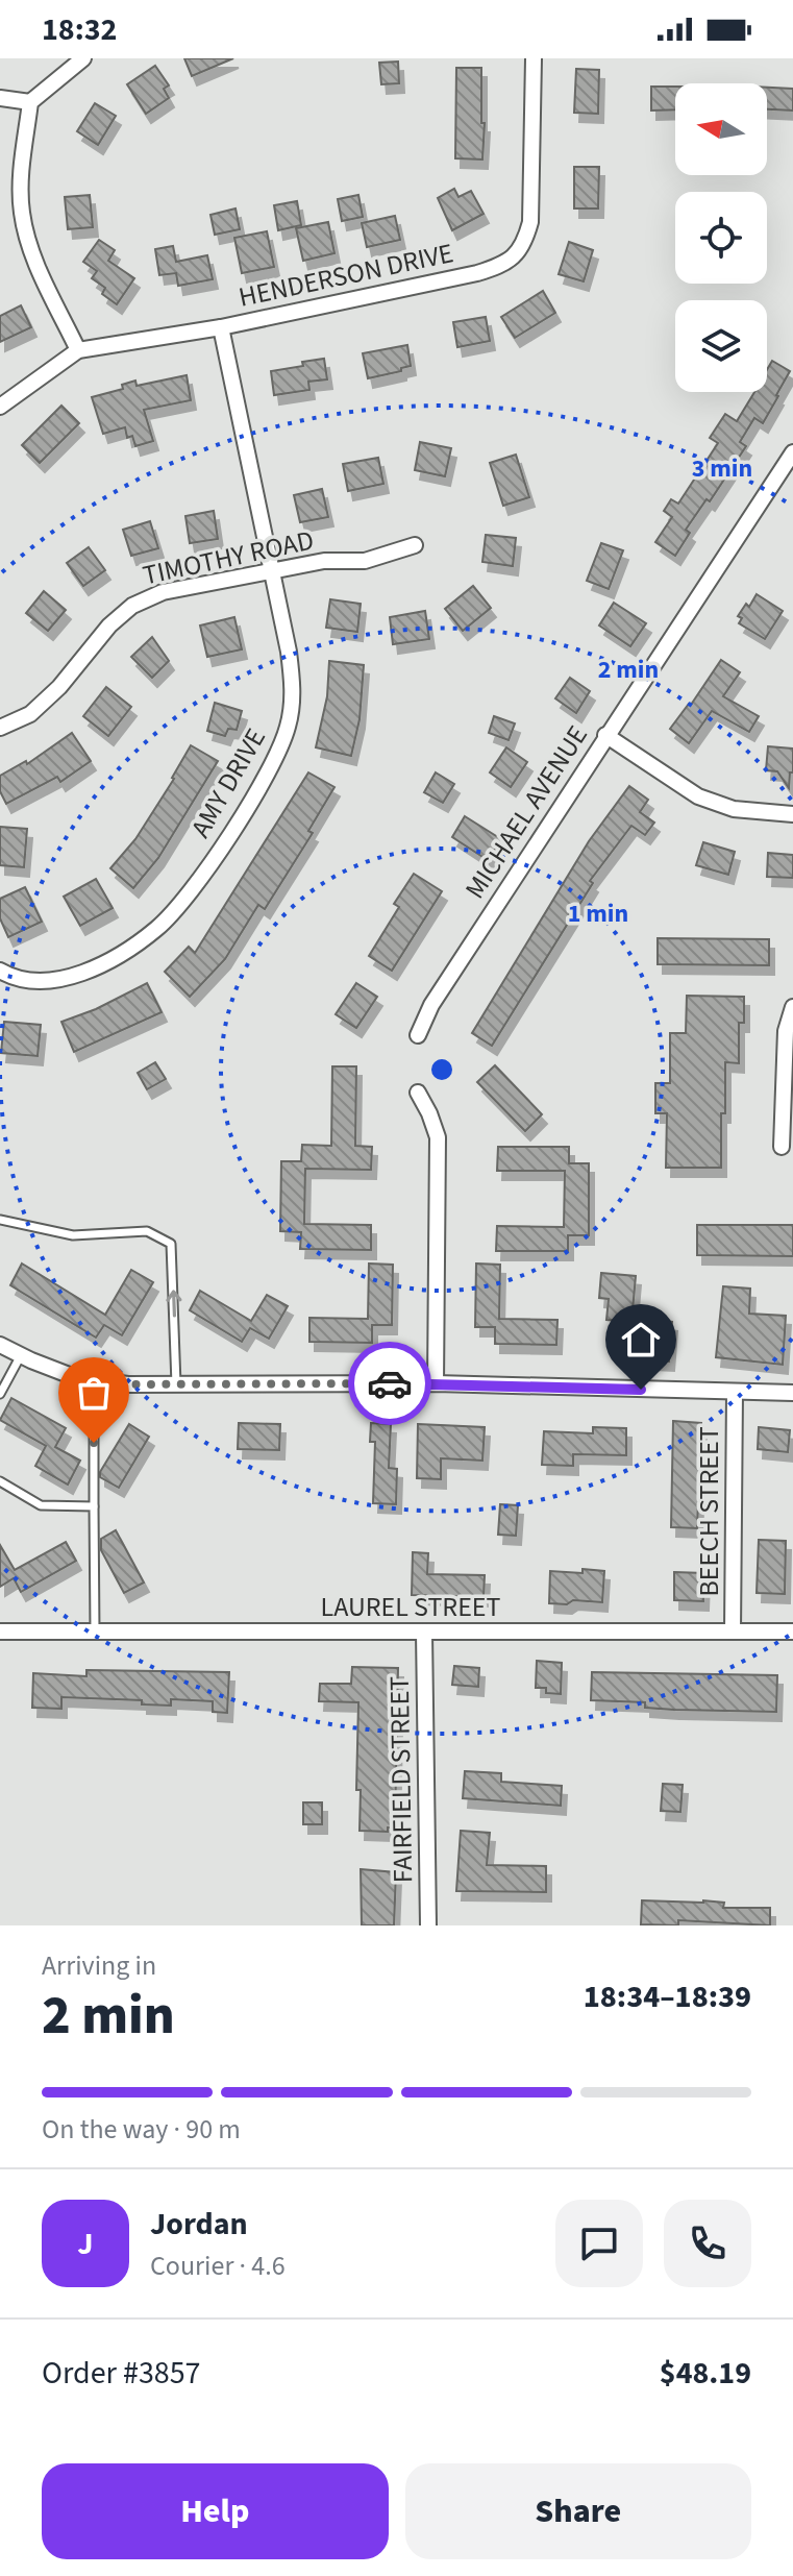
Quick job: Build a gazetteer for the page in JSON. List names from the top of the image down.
{
  "streets": {
    "street": [
      "HENDERSON DRIVE",
      "TIMOTHY ROAD",
      "AMY DRIVE",
      "MICHAEL AVENUE",
      "BEECH STREET",
      "LAUREL STREET",
      "FAIRFIELD STREET"
    ]
  },
  "crossings": [
    ["HENDERSON DRIVE", "AMY DRIVE"],
    ["TIMOTHY ROAD", "AMY DRIVE"],
    ["BEECH STREET", "LAUREL STREET"],
    ["LAUREL STREET", "FAIRFIELD STREET"]
  ],
  "north": "left",
  "page": {
    "status": "18:32",
    "heading": ["2 min", "Arriving in", "18:34–18:39"],
    "panel": [
      "Jordan",
      "Courier · 4.6",
      "Order #3857",
      "$48.19"
    ],
    "bar": "On the way · 90 m",
    "round": "J",
    "buttons": ["Help", "Share"]
  },
  "rings": ["3 min", "2 min", "1 min"]
}
